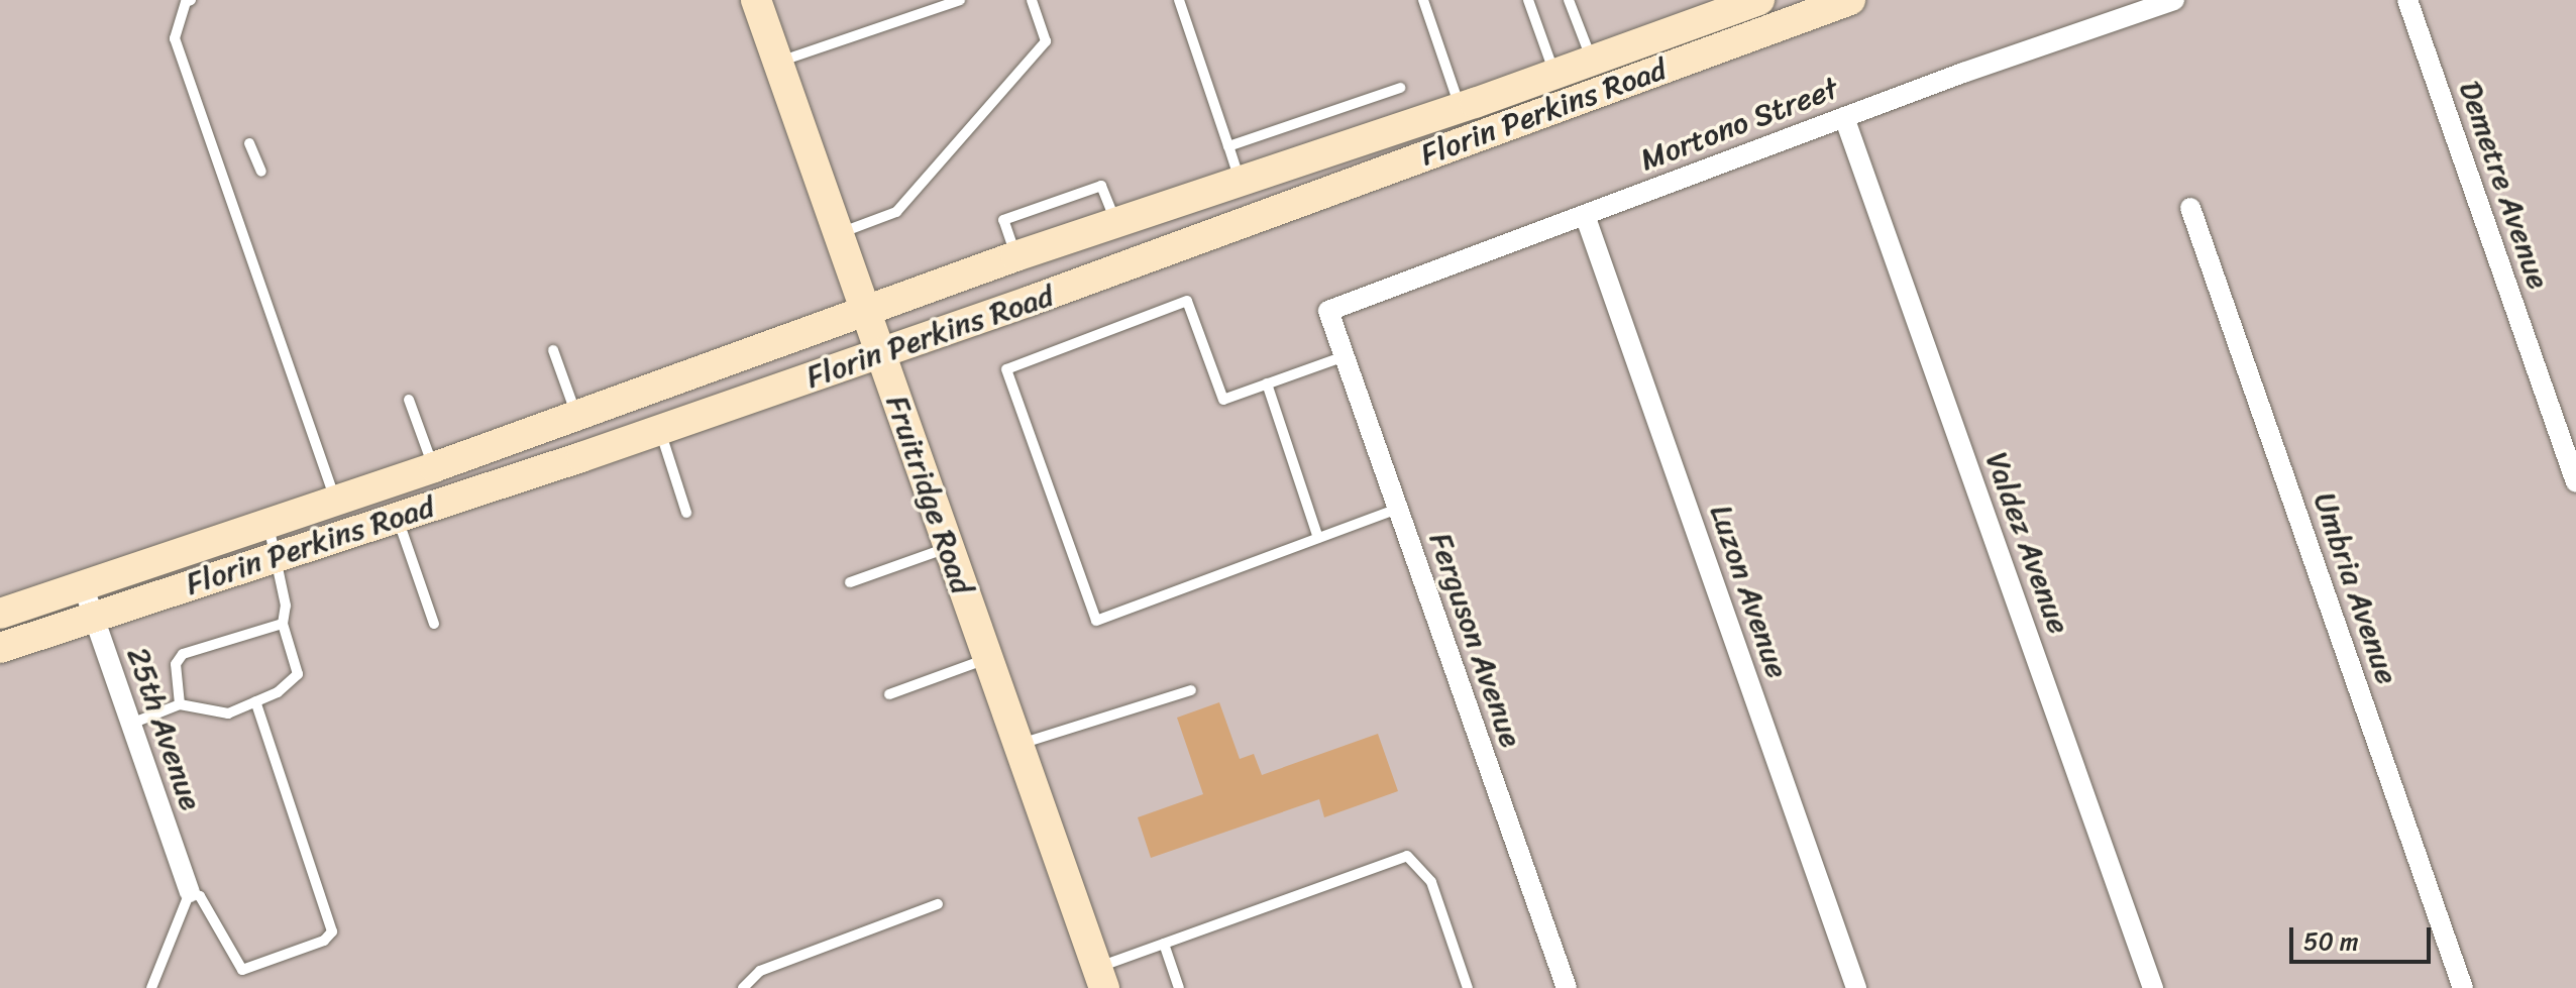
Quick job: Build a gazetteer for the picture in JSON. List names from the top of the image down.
{
  "streets": {
    "main road": ["Florin Perkins Road", "Fruitridge Road"],
    "street": [
      "Mortono Street",
      "Demetre Avenue",
      "Valdez Avenue",
      "Umbria Avenue",
      "Luzon Avenue",
      "Ferguson Avenue",
      "25th Avenue"
    ]
  },
  "crossings": [
    ["Florin Perkins Road", "Fruitridge Road"],
    ["Florin Perkins Road", "25th Avenue"],
    ["Mortono Street", "Valdez Avenue"],
    ["Mortono Street", "Luzon Avenue"],
    ["Mortono Street", "Ferguson Avenue"]
  ],
  "scale_bar": "50 m"
}
